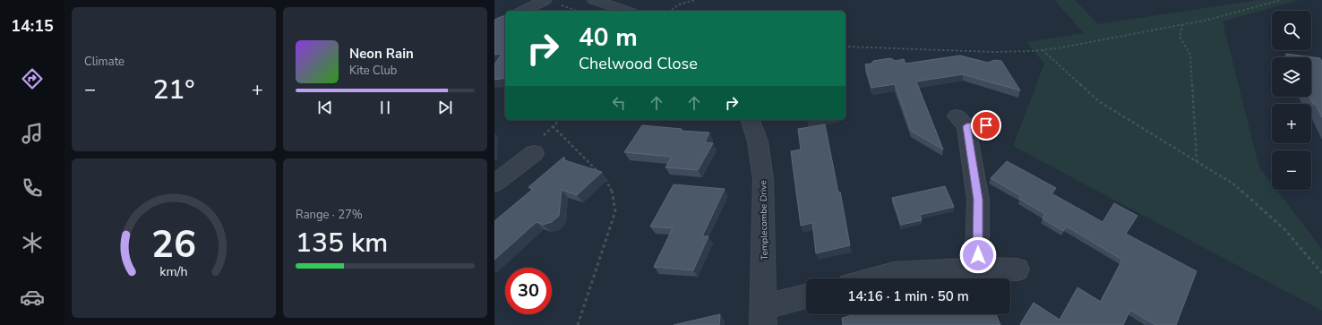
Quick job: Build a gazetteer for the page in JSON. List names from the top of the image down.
{
  "streets": {
    "street": ["Templecombe Drive"]
  },
  "page": {
    "tabs": "14:15",
    "tile": [
      "Climate",
      ["Range · 27%", "135 km"]
    ],
    "map_buttons": ["+", "−"],
    "turn": ["40 m", "Chelwood Close"],
    "song": ["Neon Rain", "Kite Club"],
    "heat": ["−", "21°", "+"],
    "limit": "30",
    "trip": "14:16 · 1 min · 50 m",
    "gauge": ["26", "km/h"]
  }
}
